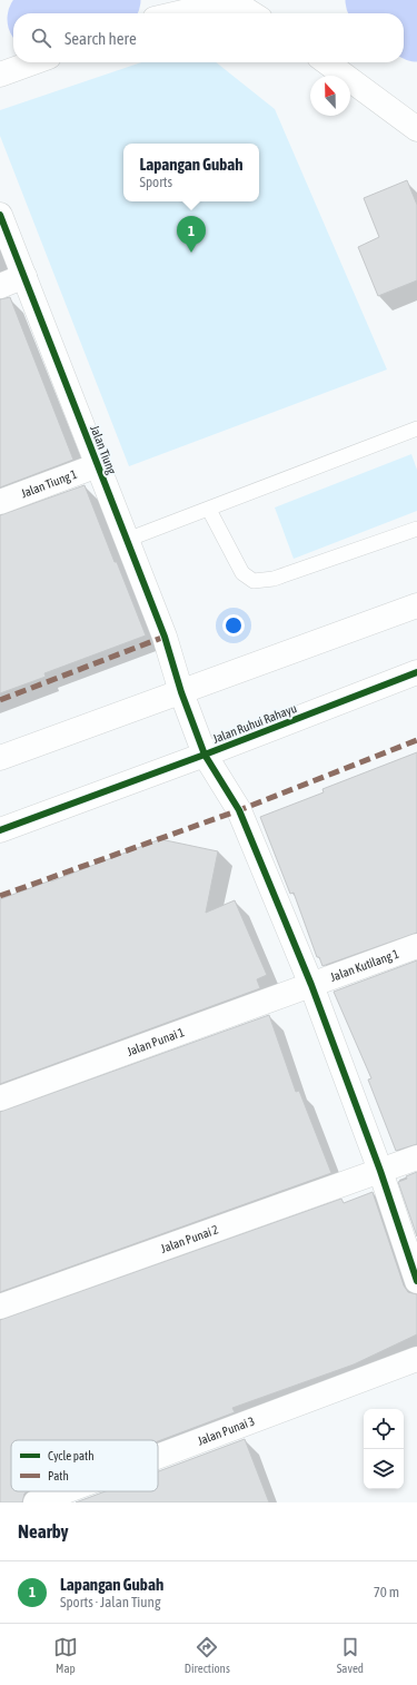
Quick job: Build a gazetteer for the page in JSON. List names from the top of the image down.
{
  "streets": {
    "street": [
      "Jalan Tiung",
      "Jalan Tiung 1",
      "Jalan Ruhui Rahayu",
      "Jalan Kutilang 1",
      "Jalan Punai 1",
      "Jalan Punai 2",
      "Jalan Punai 3"
    ]
  },
  "crossings": [
    ["Jalan Tiung", "Jalan Tiung 1"],
    ["Jalan Tiung", "Jalan Ruhui Rahayu"],
    ["Jalan Tiung", "Jalan Kutilang 1"],
    ["Jalan Tiung", "Jalan Punai 1"],
    ["Jalan Tiung", "Jalan Punai 2"],
    ["Jalan Kutilang 1", "Jalan Punai 1"]
  ],
  "legend": ["Cycle path", "Path"],
  "north": "top",
  "page": {
    "search": "Search here",
    "popup": ["Lapangan Gubah", "Sports"],
    "pins": "1",
    "heading": "Nearby",
    "list": [
      {
        "mark": "1",
        "name": "Lapangan Gubah",
        "note": "Sports · Jalan Tiung",
        "value": "70 m"
      }
    ],
    "nav": ["Map", "Directions", "Saved"]
  }
}
